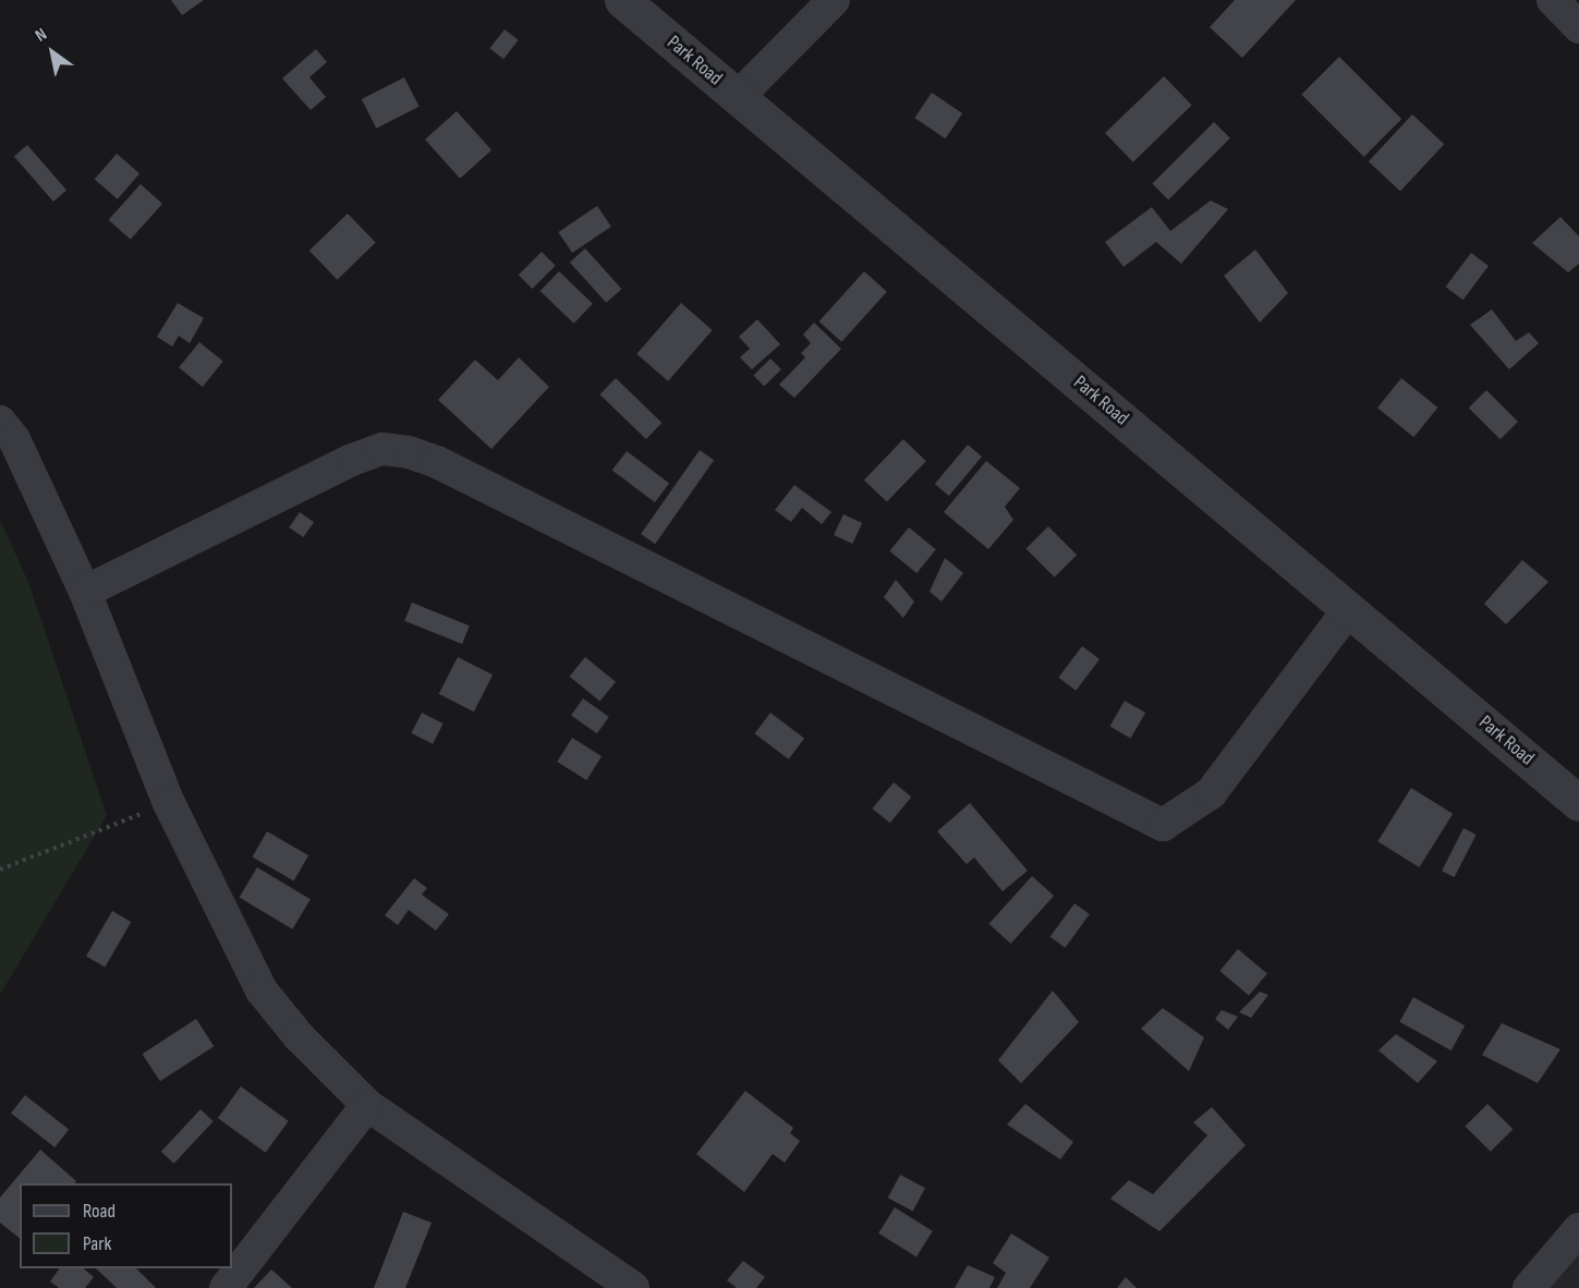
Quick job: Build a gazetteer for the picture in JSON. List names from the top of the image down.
{
  "streets": {
    "street": ["Park Road"]
  },
  "legend": ["Road", "Park"],
  "north": "top left"
}
